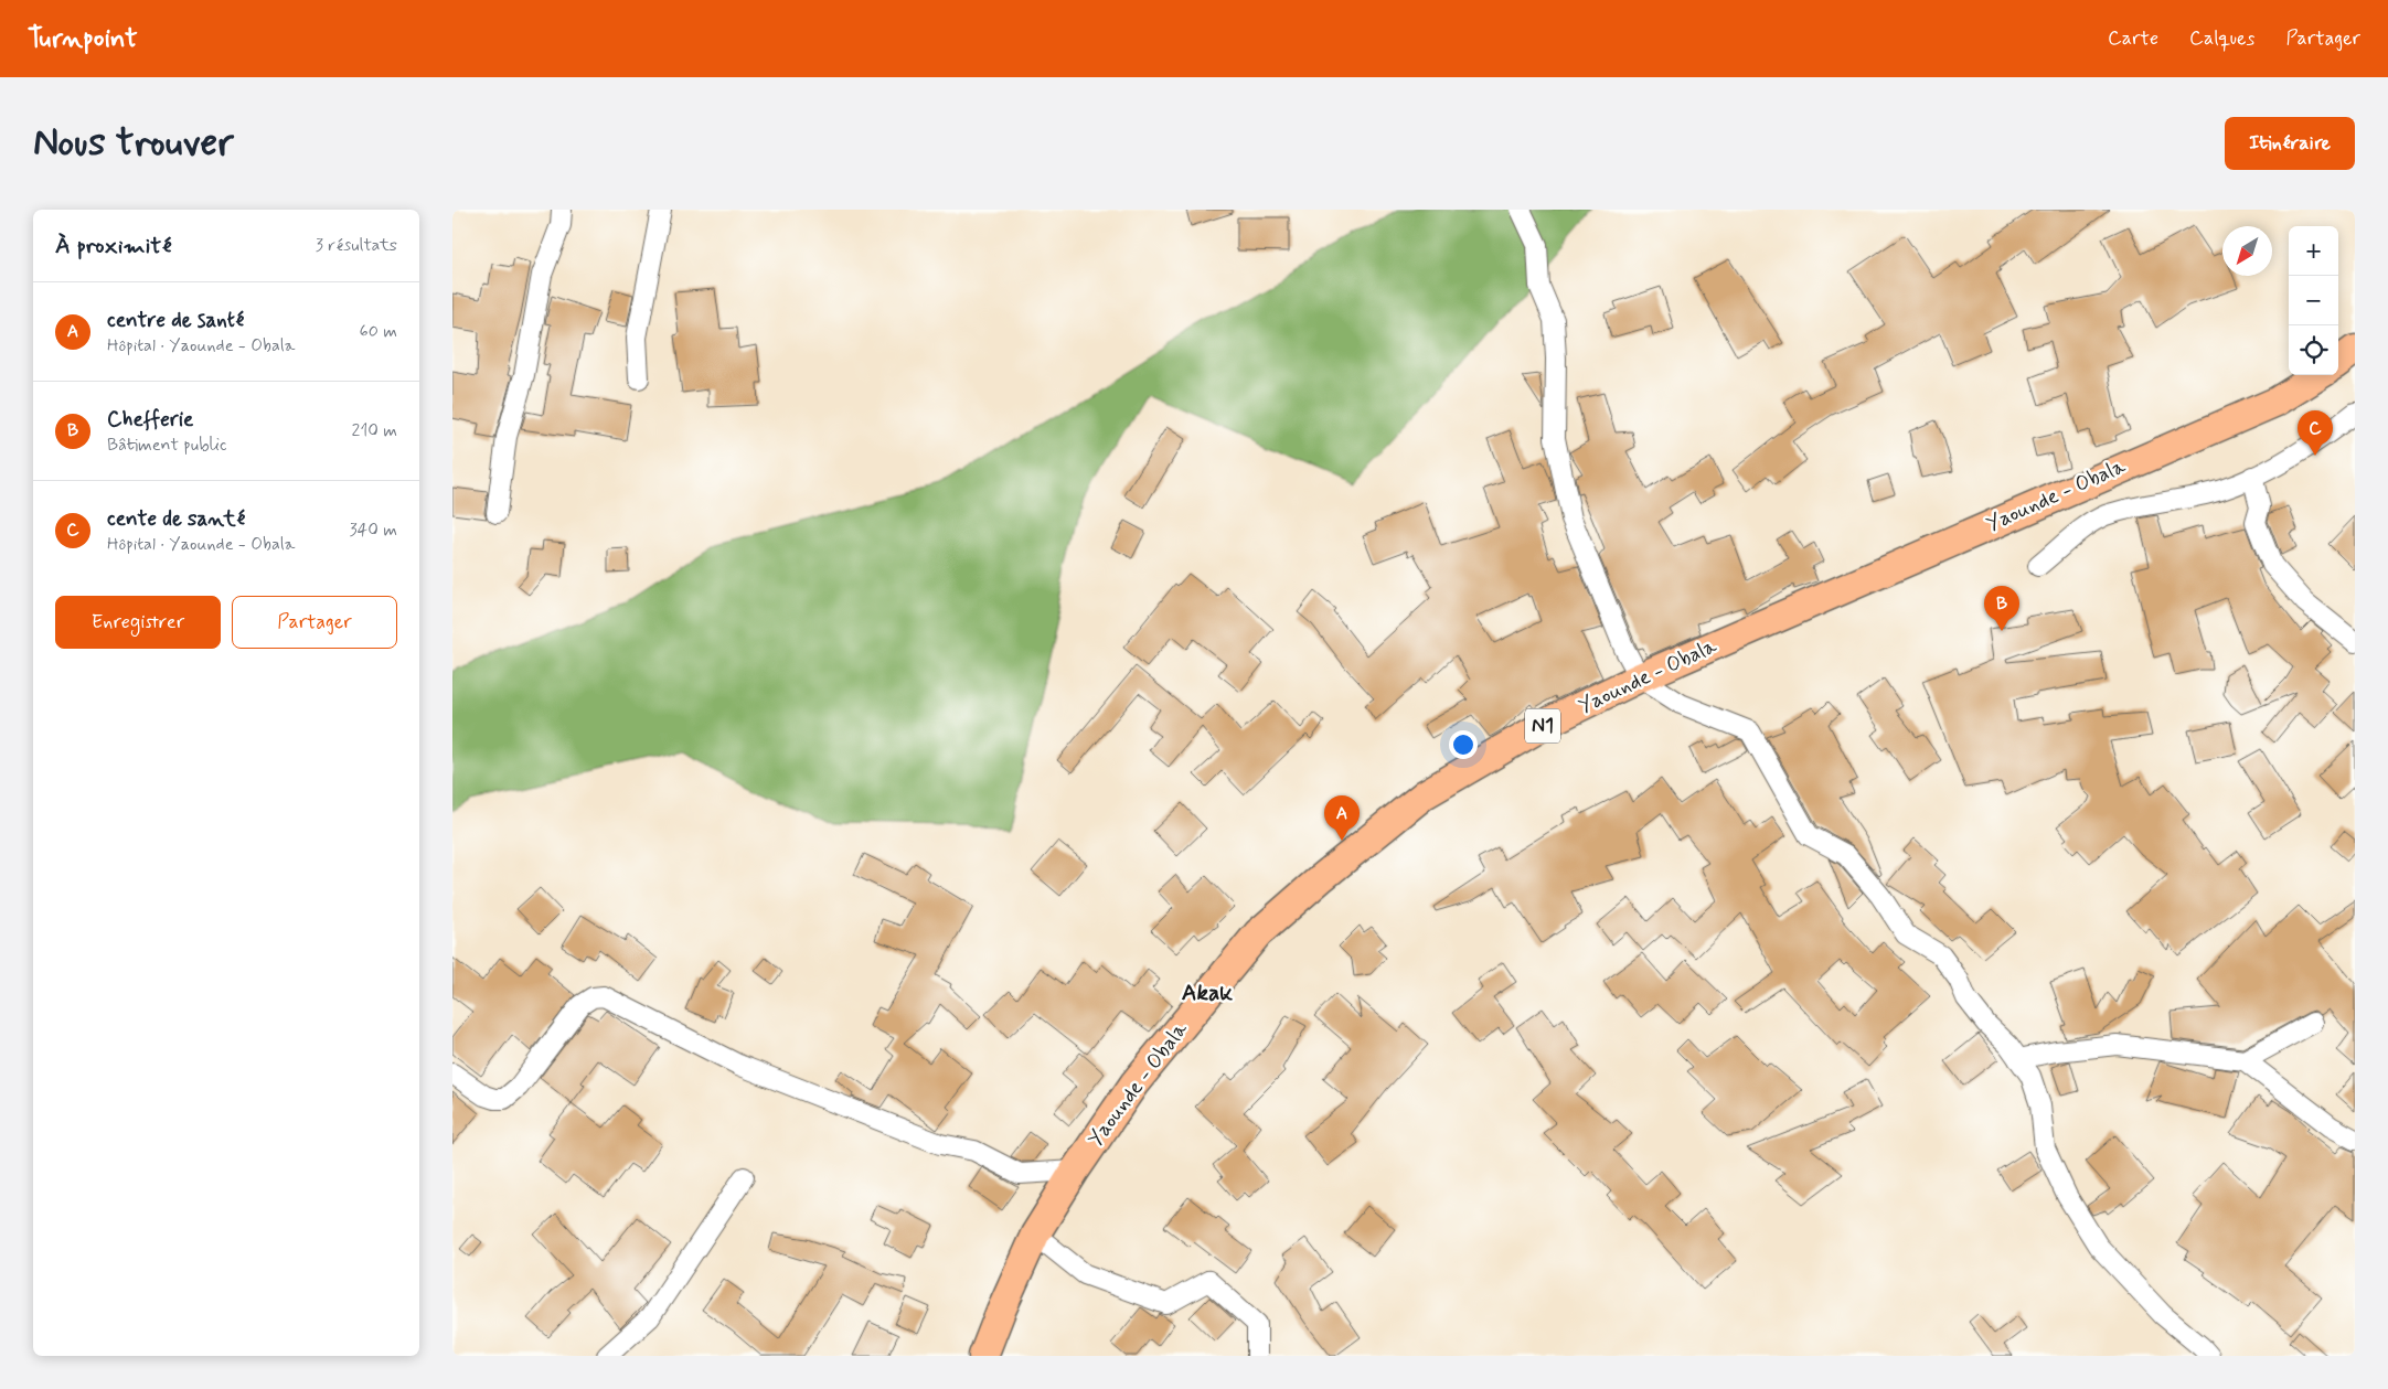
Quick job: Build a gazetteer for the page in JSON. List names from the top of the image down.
{
  "streets": {
    "highway": ["Yaounde - Obala", "N1"]
  },
  "districts": ["Akak"],
  "north": "bottom left",
  "page": {
    "header": "Turnpoint",
    "nav": ["Carte", "Calques", "Partager"],
    "buttons": [
      "Itinéraire",
      ["Enregistrer", "Partager"]
    ],
    "title": "Nous trouver",
    "heading": ["À proximité", "3 résultats"],
    "map_buttons": ["+", "−"],
    "list": [
      {
        "mark": "A",
        "name": "centre de santé",
        "note": "Hôpital · Yaounde - Obala",
        "value": "60 m"
      },
      {
        "mark": "B",
        "name": "Chefferie",
        "note": "Bâtiment public",
        "value": "210 m"
      },
      {
        "mark": "C",
        "name": "cente de santé",
        "note": "Hôpital · Yaounde - Obala",
        "value": "340 m"
      }
    ],
    "pins": ["C", "B", "A"]
  }
}
